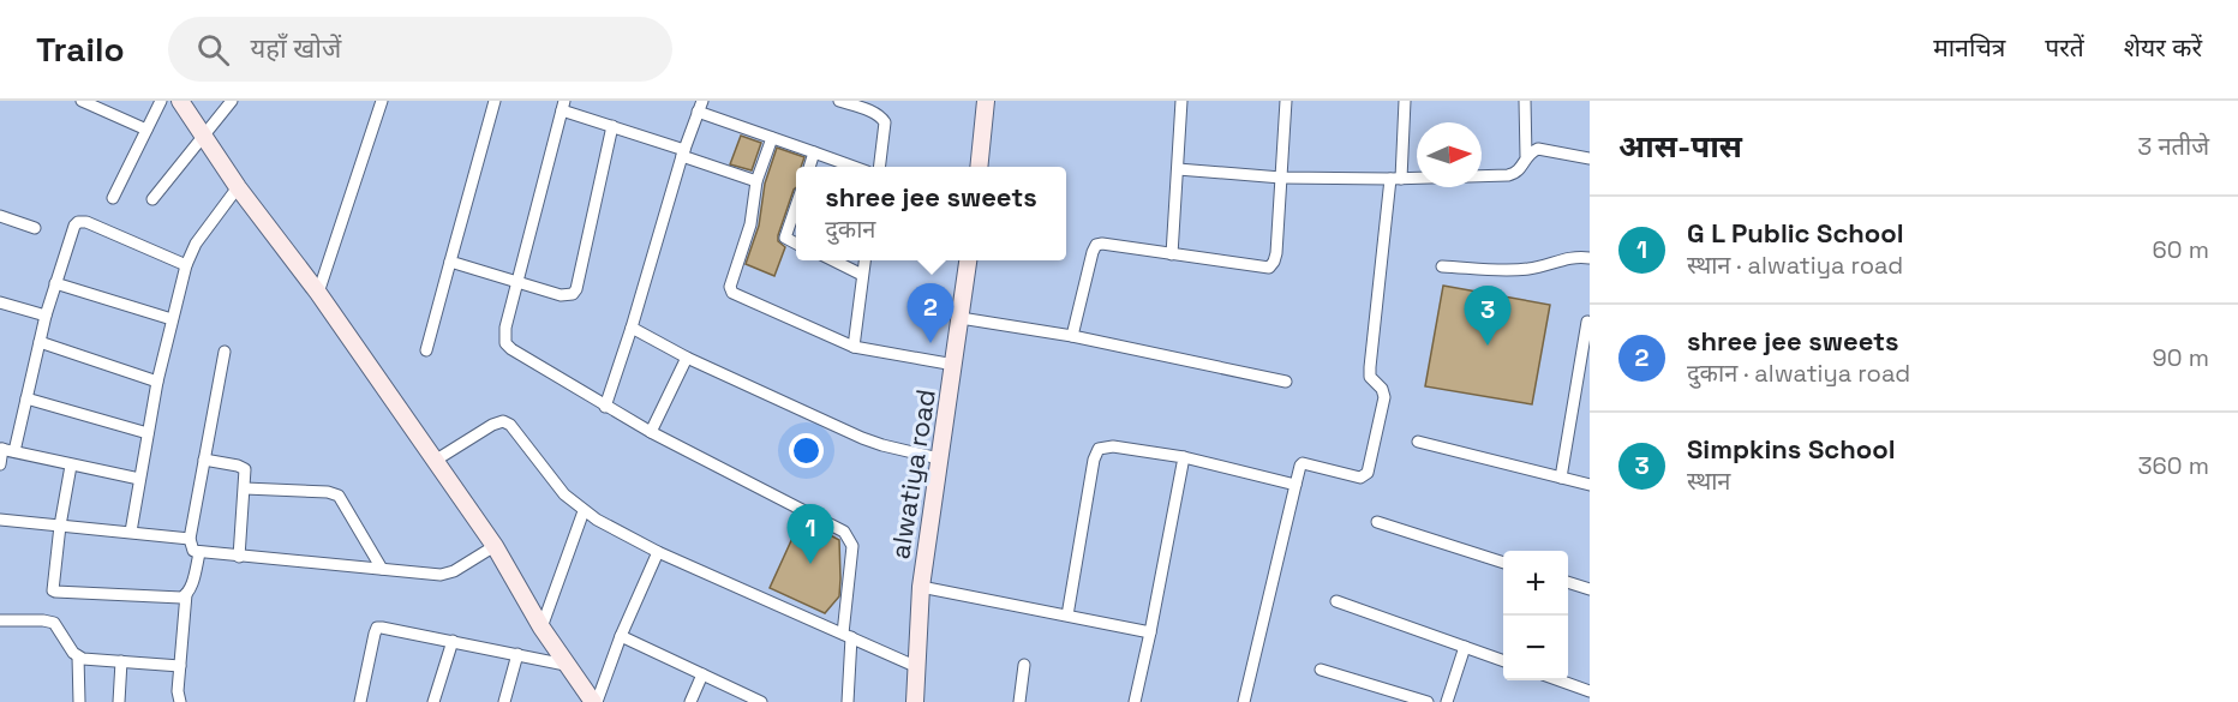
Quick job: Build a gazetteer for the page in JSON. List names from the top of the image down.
{
  "streets": {
    "street": ["alwatiya road"]
  },
  "north": "right",
  "page": {
    "header": "Trailo",
    "search": "यहाँ खोजें",
    "nav": ["मानचित्र", "परतें", "शेयर करें"],
    "heading": ["आस-पास", "3 नतीजे"],
    "popup": ["shree jee sweets", "दुकान"],
    "list": [
      {
        "mark": "1",
        "name": "G L Public School",
        "note": "स्थान · alwatiya road",
        "value": "60 m"
      },
      {
        "mark": "2",
        "name": "shree jee sweets",
        "note": "दुकान · alwatiya road",
        "value": "90 m"
      },
      {
        "mark": "3",
        "name": "Simpkins School",
        "note": "स्थान",
        "value": "360 m"
      }
    ],
    "pins": ["2", "3", "1"],
    "map_buttons": ["+", "−"]
  }
}
